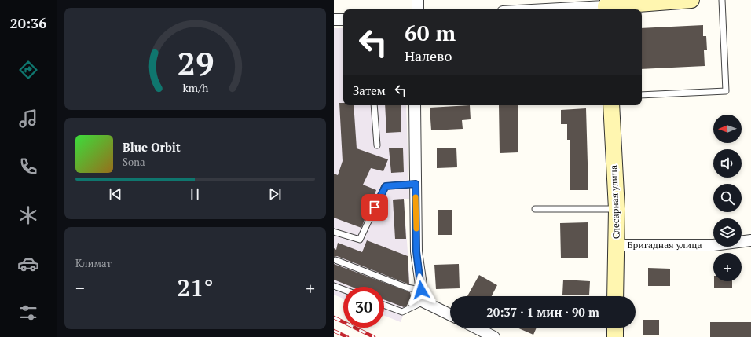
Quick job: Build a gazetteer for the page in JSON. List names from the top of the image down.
{
  "streets": {
    "street": ["Слесарная улица", "Бригадная улица"]
  },
  "crossings": [
    ["Слесарная улица", "Бригадная улица"]
  ],
  "north": "left",
  "page": {
    "tabs": "20:36",
    "turn": ["60 m", "Налево"],
    "then": "Затем",
    "map_buttons": "+",
    "song": ["Blue Orbit", "Sona"],
    "tile": "Климат",
    "heat": ["−", "21°", "+"],
    "limit": "30",
    "trip": "20:37 · 1 мин · 90 m",
    "gauge": ["29", "km/h"]
  }
}
